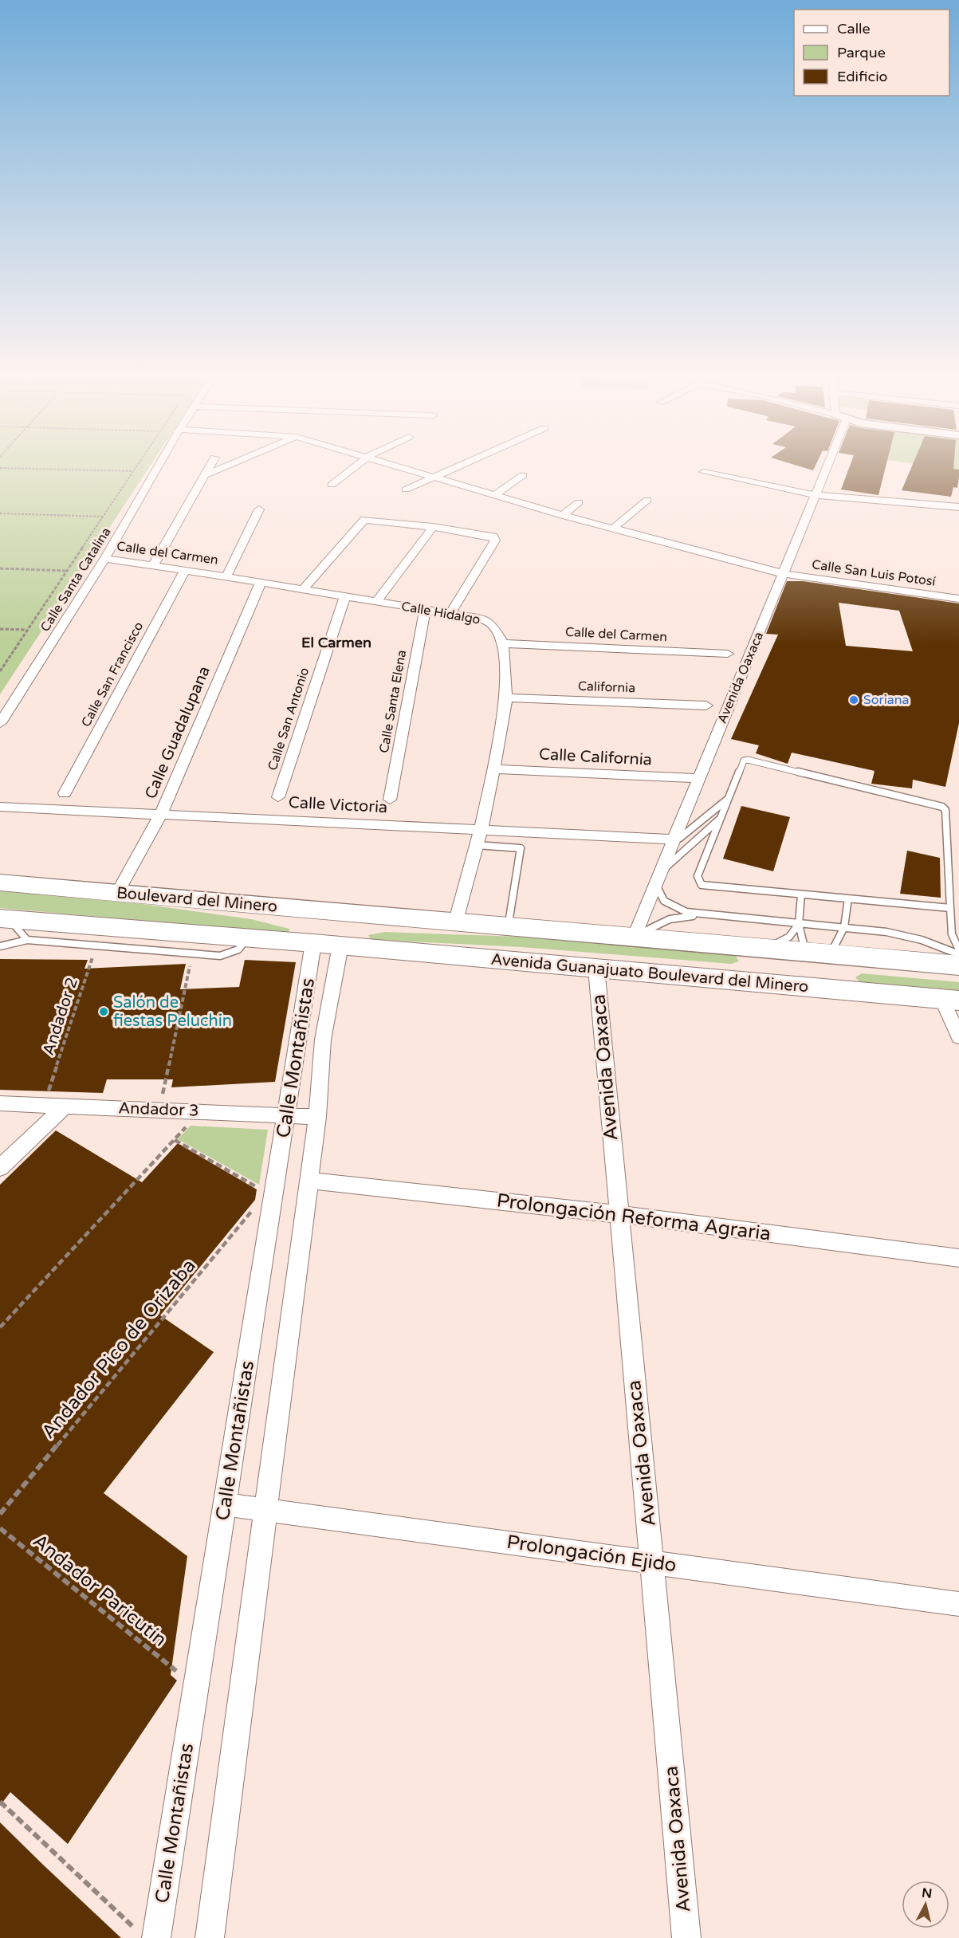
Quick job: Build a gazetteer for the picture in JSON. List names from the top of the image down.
{
  "streets": {
    "main road": ["Boulevard del Minero", "Avenida Guanajuato Boulevard del Minero"],
    "street": [
      "Calle del Carmen",
      "Calle San Luis Potosí",
      "Calle Santa Catalina",
      "Calle Hidalgo",
      "Calle San Francisco",
      "Avenida Oaxaca",
      "California",
      "Calle Santa Elena",
      "Calle San Antonio",
      "Calle Guadalupana",
      "Calle California",
      "Calle Victoria",
      "Calle Montañistas",
      "Andador 3",
      "Prolongación Reforma Agraria",
      "Prolongación Ejido"
    ],
    "path": ["Andador 2", "Andador Pico de Orizaba", "Andador Paricutín"]
  },
  "crossings": [
    ["Calle del Carmen", "Calle Santa Catalina"],
    ["Calle del Carmen", "Calle Hidalgo"],
    ["Calle del Carmen", "Calle San Francisco"],
    ["Calle San Luis Potosí", "Avenida Oaxaca"],
    ["Calle Hidalgo", "California"],
    ["Calle Hidalgo", "Calle Santa Elena"],
    ["Calle Hidalgo", "Calle San Antonio"],
    ["Calle Hidalgo", "Calle Guadalupana"],
    ["Calle Hidalgo", "Calle California"],
    ["Calle Hidalgo", "Calle Victoria"],
    ["Avenida Oaxaca", "Calle California"],
    ["Avenida Oaxaca", "Calle Victoria"],
    ["Avenida Oaxaca", "Avenida Guanajuato Boulevard del Minero"],
    ["Avenida Oaxaca", "Prolongación Reforma Agraria"],
    ["Avenida Oaxaca", "Prolongación Ejido"],
    ["Calle Guadalupana", "Calle Victoria"],
    ["Calle Guadalupana", "Boulevard del Minero"],
    ["Avenida Guanajuato Boulevard del Minero", "Calle Montañistas"],
    ["Calle Montañistas", "Andador 3"],
    ["Calle Montañistas", "Prolongación Reforma Agraria"],
    ["Calle Montañistas", "Prolongación Ejido"]
  ],
  "districts": ["El Carmen"],
  "places": ["Soriana", "Salón de fiestas Peluchin"],
  "legend": ["Calle", "Parque", "Edificio"],
  "north": "top"
}
